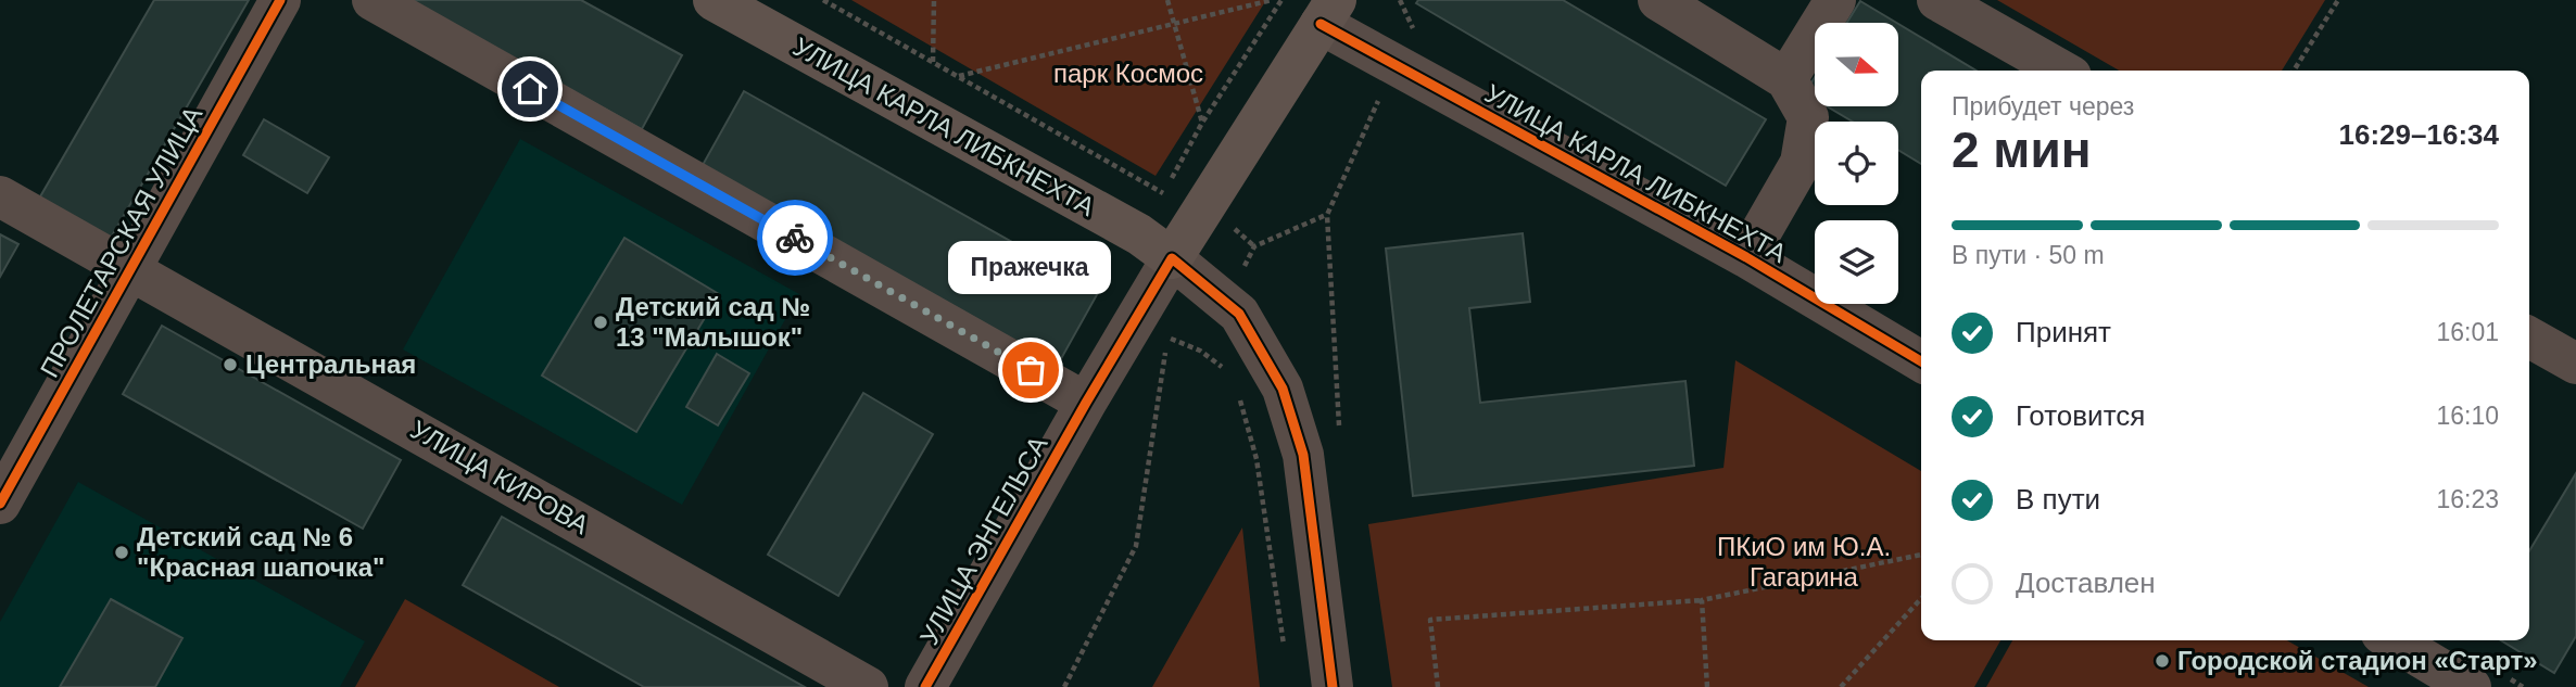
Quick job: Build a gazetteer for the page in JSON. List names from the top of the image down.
{
  "streets": {
    "main road": ["УЛИЦА КАРЛА ЛИБКНЕХТА", "УЛИЦА ЭНГЕЛЬСА"],
    "street": ["ПРОЛЕТАРСКАЯ УЛИЦА", "УЛИЦА КИРОВА"]
  },
  "crossings": [
    ["УЛИЦА КАРЛА ЛИБКНЕХТА", "УЛИЦА ЭНГЕЛЬСА"],
    ["ПРОЛЕТАРСКАЯ УЛИЦА", "УЛИЦА КИРОВА"]
  ],
  "parks": ["парк Космос", "ПКиО им Ю.А. Гагарина"],
  "places": [
    "Детский сад № 13 \"Малышок\"",
    "Центральная",
    "Пражечка",
    "Детский сад № 6 \"Красная шапочка\"",
    "Городской стадион «Старт»"
  ],
  "north": "right",
  "page": {
    "heading": ["2 мин", "Прибудет через", "16:29–16:34"],
    "bar": "В пути · 50 m",
    "bubble": "Пражечка",
    "list": [
      ["Принят", "16:01"],
      ["Готовится", "16:10"],
      ["В пути", "16:23"],
      "Доставлен"
    ]
  }
}
